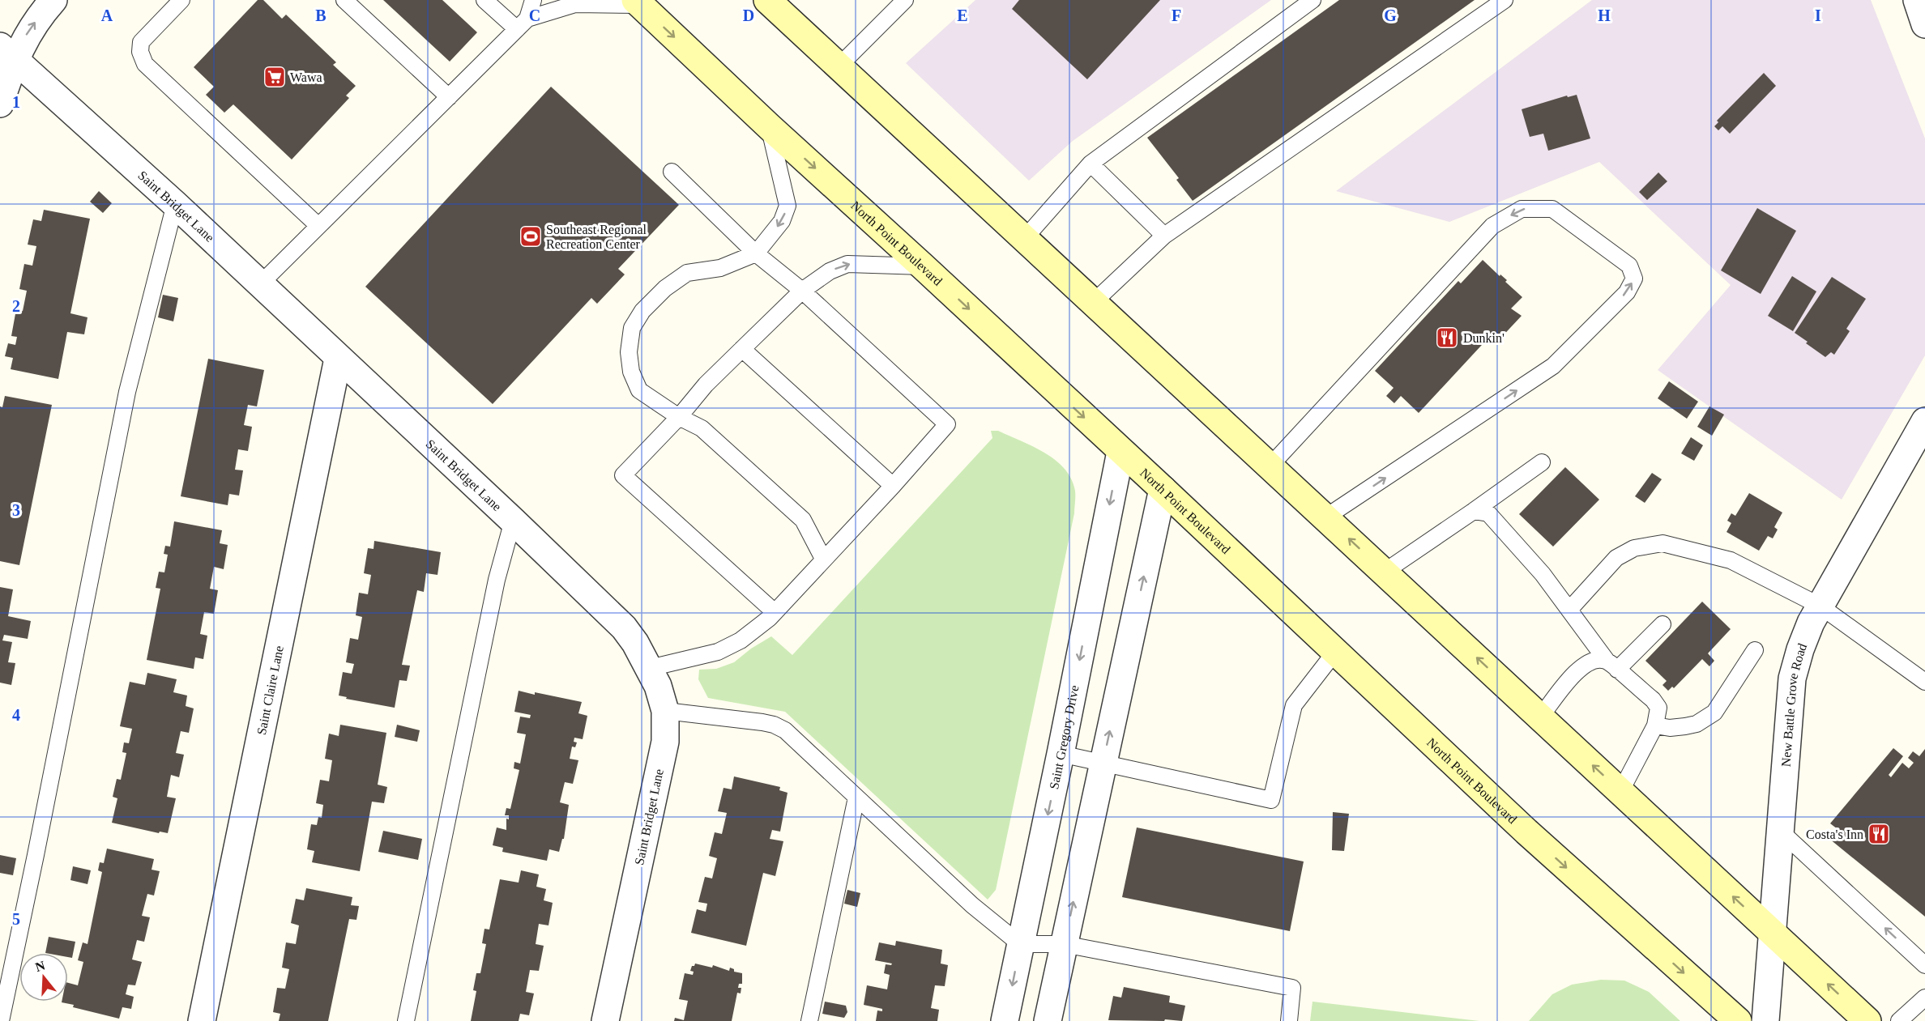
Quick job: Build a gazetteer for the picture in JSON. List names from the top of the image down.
{
  "streets": {
    "main road": ["North Point Boulevard"],
    "street": [
      "Saint Bridget Lane",
      "Saint Claire Lane",
      "New Battle Grove Road",
      "Saint Gregory Drive"
    ]
  },
  "crossings": [
    ["Saint Bridget Lane", "Saint Claire Lane"],
    ["North Point Boulevard", "Saint Gregory Drive"]
  ],
  "places": {
    "supermarket": ["Wawa"],
    "sports": ["Southeast Regional Recreation Center"],
    "restaurant": ["Dunkin'", "Costa's Inn"]
  },
  "north": "top",
  "grid": {
    "columns": [
      "A",
      "B",
      "C",
      "D",
      "E",
      "F",
      "G",
      "H",
      "I"
    ],
    "rows": [
      "1",
      "2",
      "3",
      "4",
      "5"
    ]
  }
}
